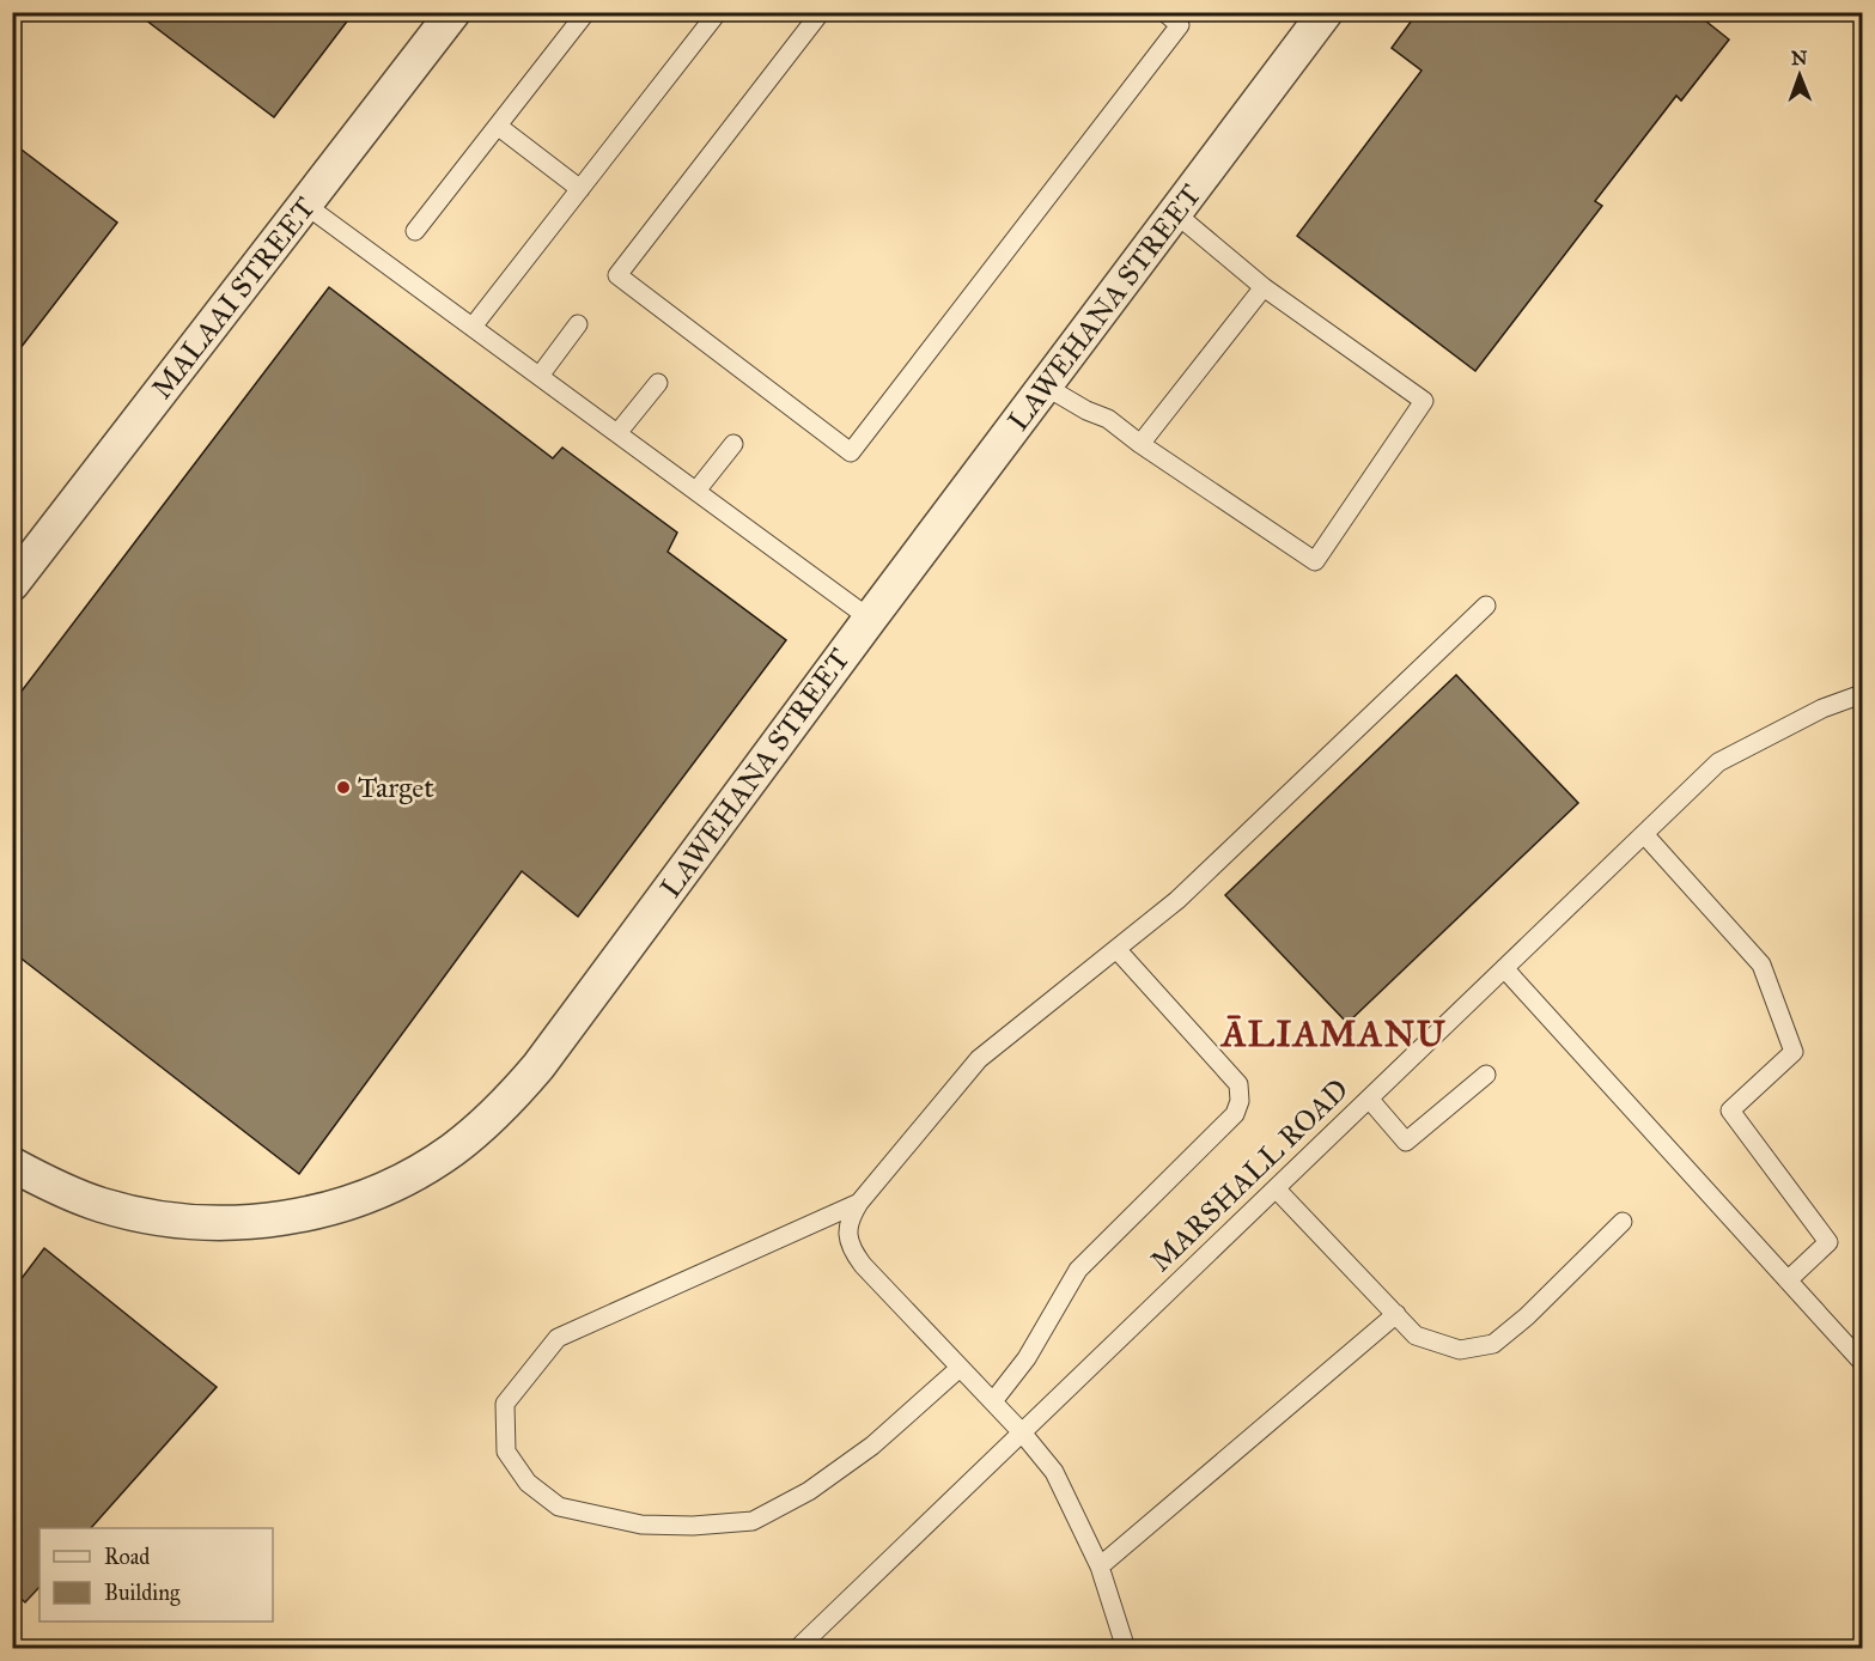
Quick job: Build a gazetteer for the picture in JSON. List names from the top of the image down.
{
  "streets": {
    "street": ["MALAAI STREET", "LAWEHANA STREET"],
    "lane": ["MARSHALL ROAD"]
  },
  "districts": ["ĀLIAMANU"],
  "places": ["Target"],
  "legend": ["Road", "Building"],
  "north": "top"
}
